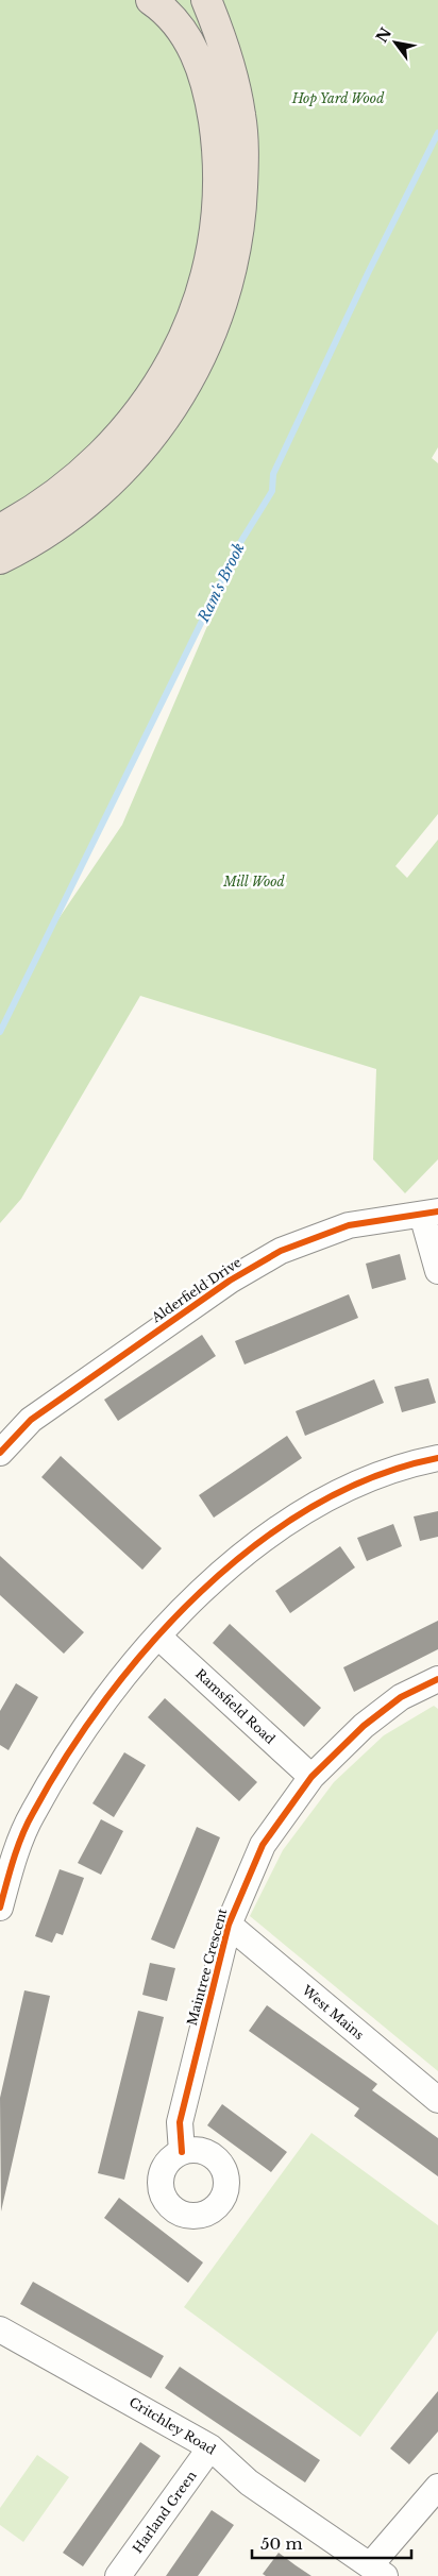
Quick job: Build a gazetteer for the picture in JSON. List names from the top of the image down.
{
  "streets": {
    "street": [
      "Alderfield Drive",
      "Ramsfield Road",
      "Maintree Crescent",
      "West Mains",
      "Critchley Road",
      "Harland Green"
    ]
  },
  "crossings": [
    ["Ramsfield Road", "Maintree Crescent"],
    ["Maintree Crescent", "West Mains"],
    ["Critchley Road", "Harland Green"]
  ],
  "water": ["Ram's Brook"],
  "parks": ["Hop Yard Wood", "Mill Wood"],
  "scale_bar": "50 m",
  "north": "top left"
}
